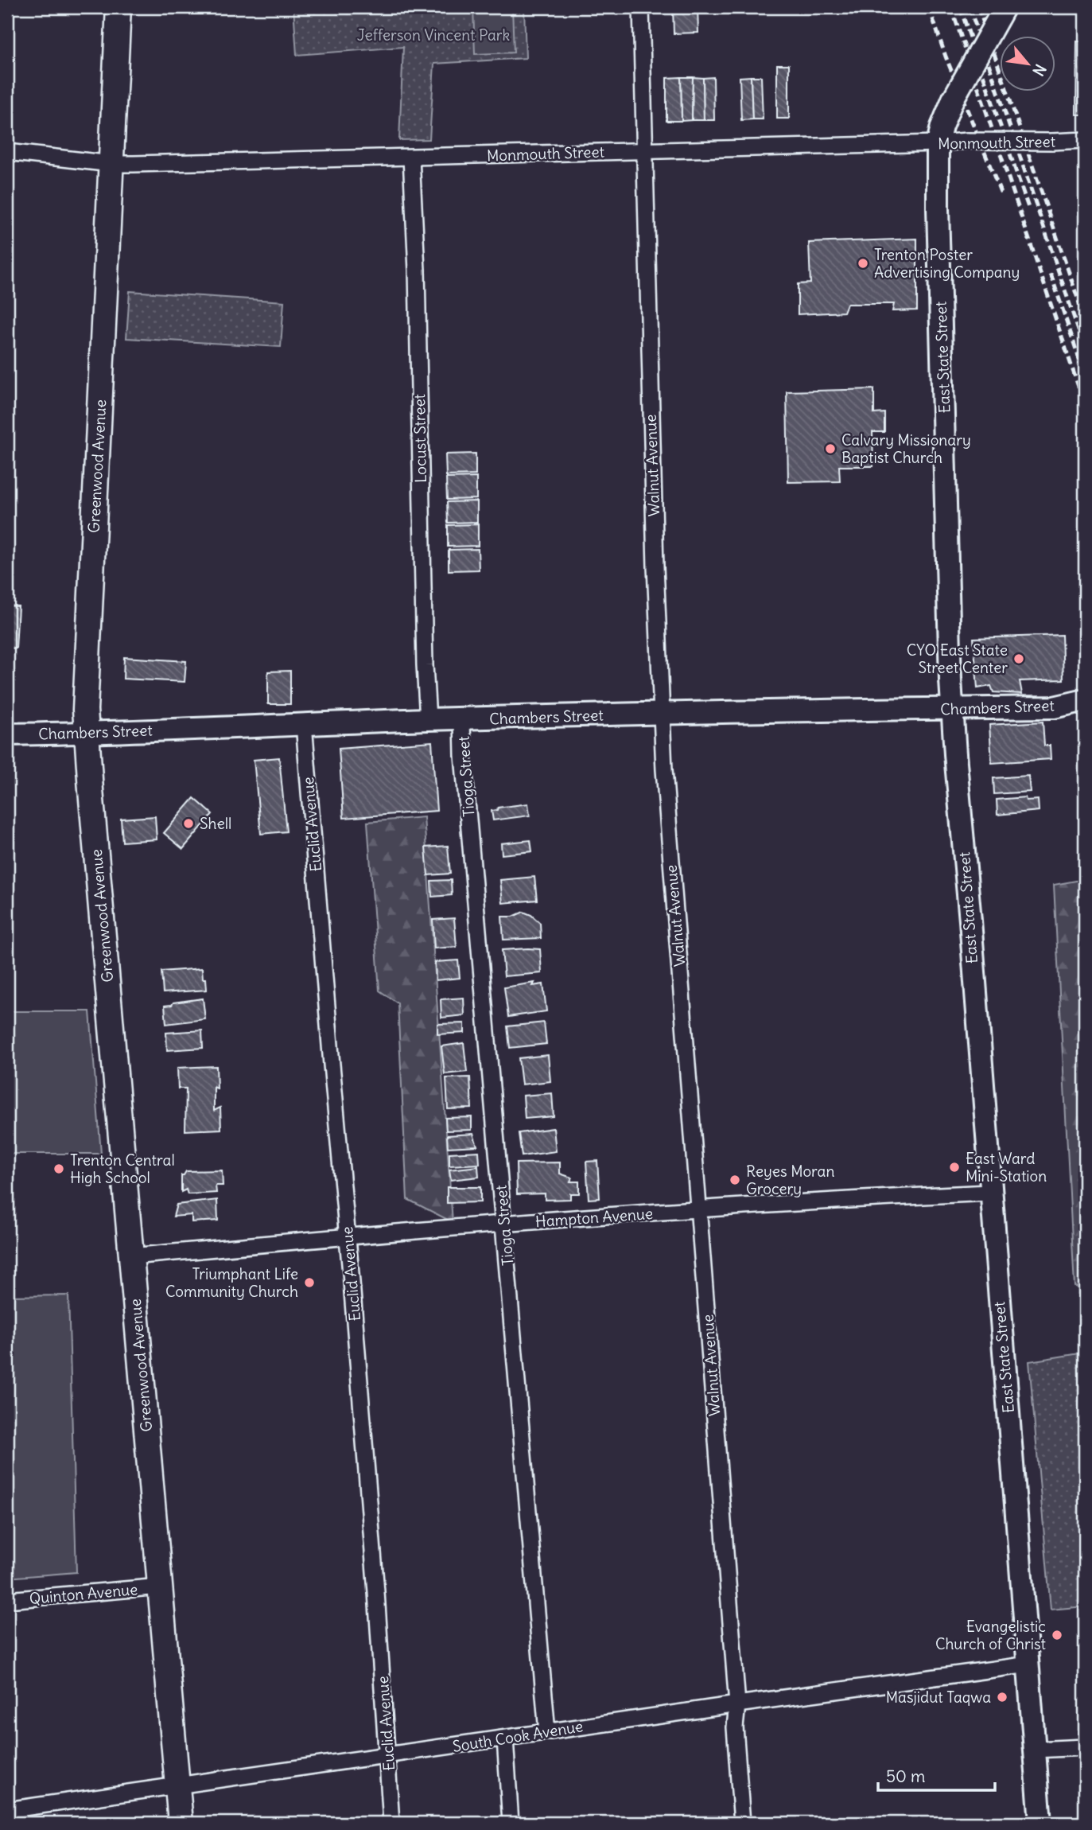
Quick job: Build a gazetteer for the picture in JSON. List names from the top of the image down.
{
  "streets": {
    "main road": ["Greenwood Avenue"],
    "street": [
      "Monmouth Street",
      "East State Street",
      "Locust Street",
      "Walnut Avenue",
      "Chambers Street",
      "Tioga Street",
      "Euclid Avenue",
      "Hampton Avenue",
      "Quinton Avenue",
      "South Cook Avenue"
    ]
  },
  "crossings": [
    ["Monmouth Street", "East State Street"],
    ["Monmouth Street", "Locust Street"],
    ["Monmouth Street", "Walnut Avenue"],
    ["Monmouth Street", "Greenwood Avenue"],
    ["East State Street", "Chambers Street"],
    ["East State Street", "Hampton Avenue"],
    ["East State Street", "South Cook Avenue"],
    ["Locust Street", "Chambers Street"],
    ["Walnut Avenue", "Chambers Street"],
    ["Walnut Avenue", "Hampton Avenue"],
    ["Walnut Avenue", "South Cook Avenue"],
    ["Greenwood Avenue", "Chambers Street"],
    ["Greenwood Avenue", "Hampton Avenue"],
    ["Greenwood Avenue", "Quinton Avenue"],
    ["Greenwood Avenue", "South Cook Avenue"],
    ["Chambers Street", "Tioga Street"],
    ["Chambers Street", "Euclid Avenue"],
    ["Tioga Street", "Hampton Avenue"],
    ["Tioga Street", "South Cook Avenue"],
    ["Euclid Avenue", "Hampton Avenue"],
    ["Euclid Avenue", "South Cook Avenue"]
  ],
  "parks": ["Jefferson Vincent Park"],
  "places": [
    "Trenton Poster Advertising Company",
    "Calvary Missionary Baptist Church",
    "CYO East State Street Center",
    "Shell",
    "East Ward Mini-Station",
    "Trenton Central High School",
    "Reyes Moran Grocery",
    "Triumphant Life Community Church",
    "Evangelistic Church of Christ",
    "Masjidut Taqwa"
  ],
  "scale_bar": "50 m",
  "north": "bottom right"
}
